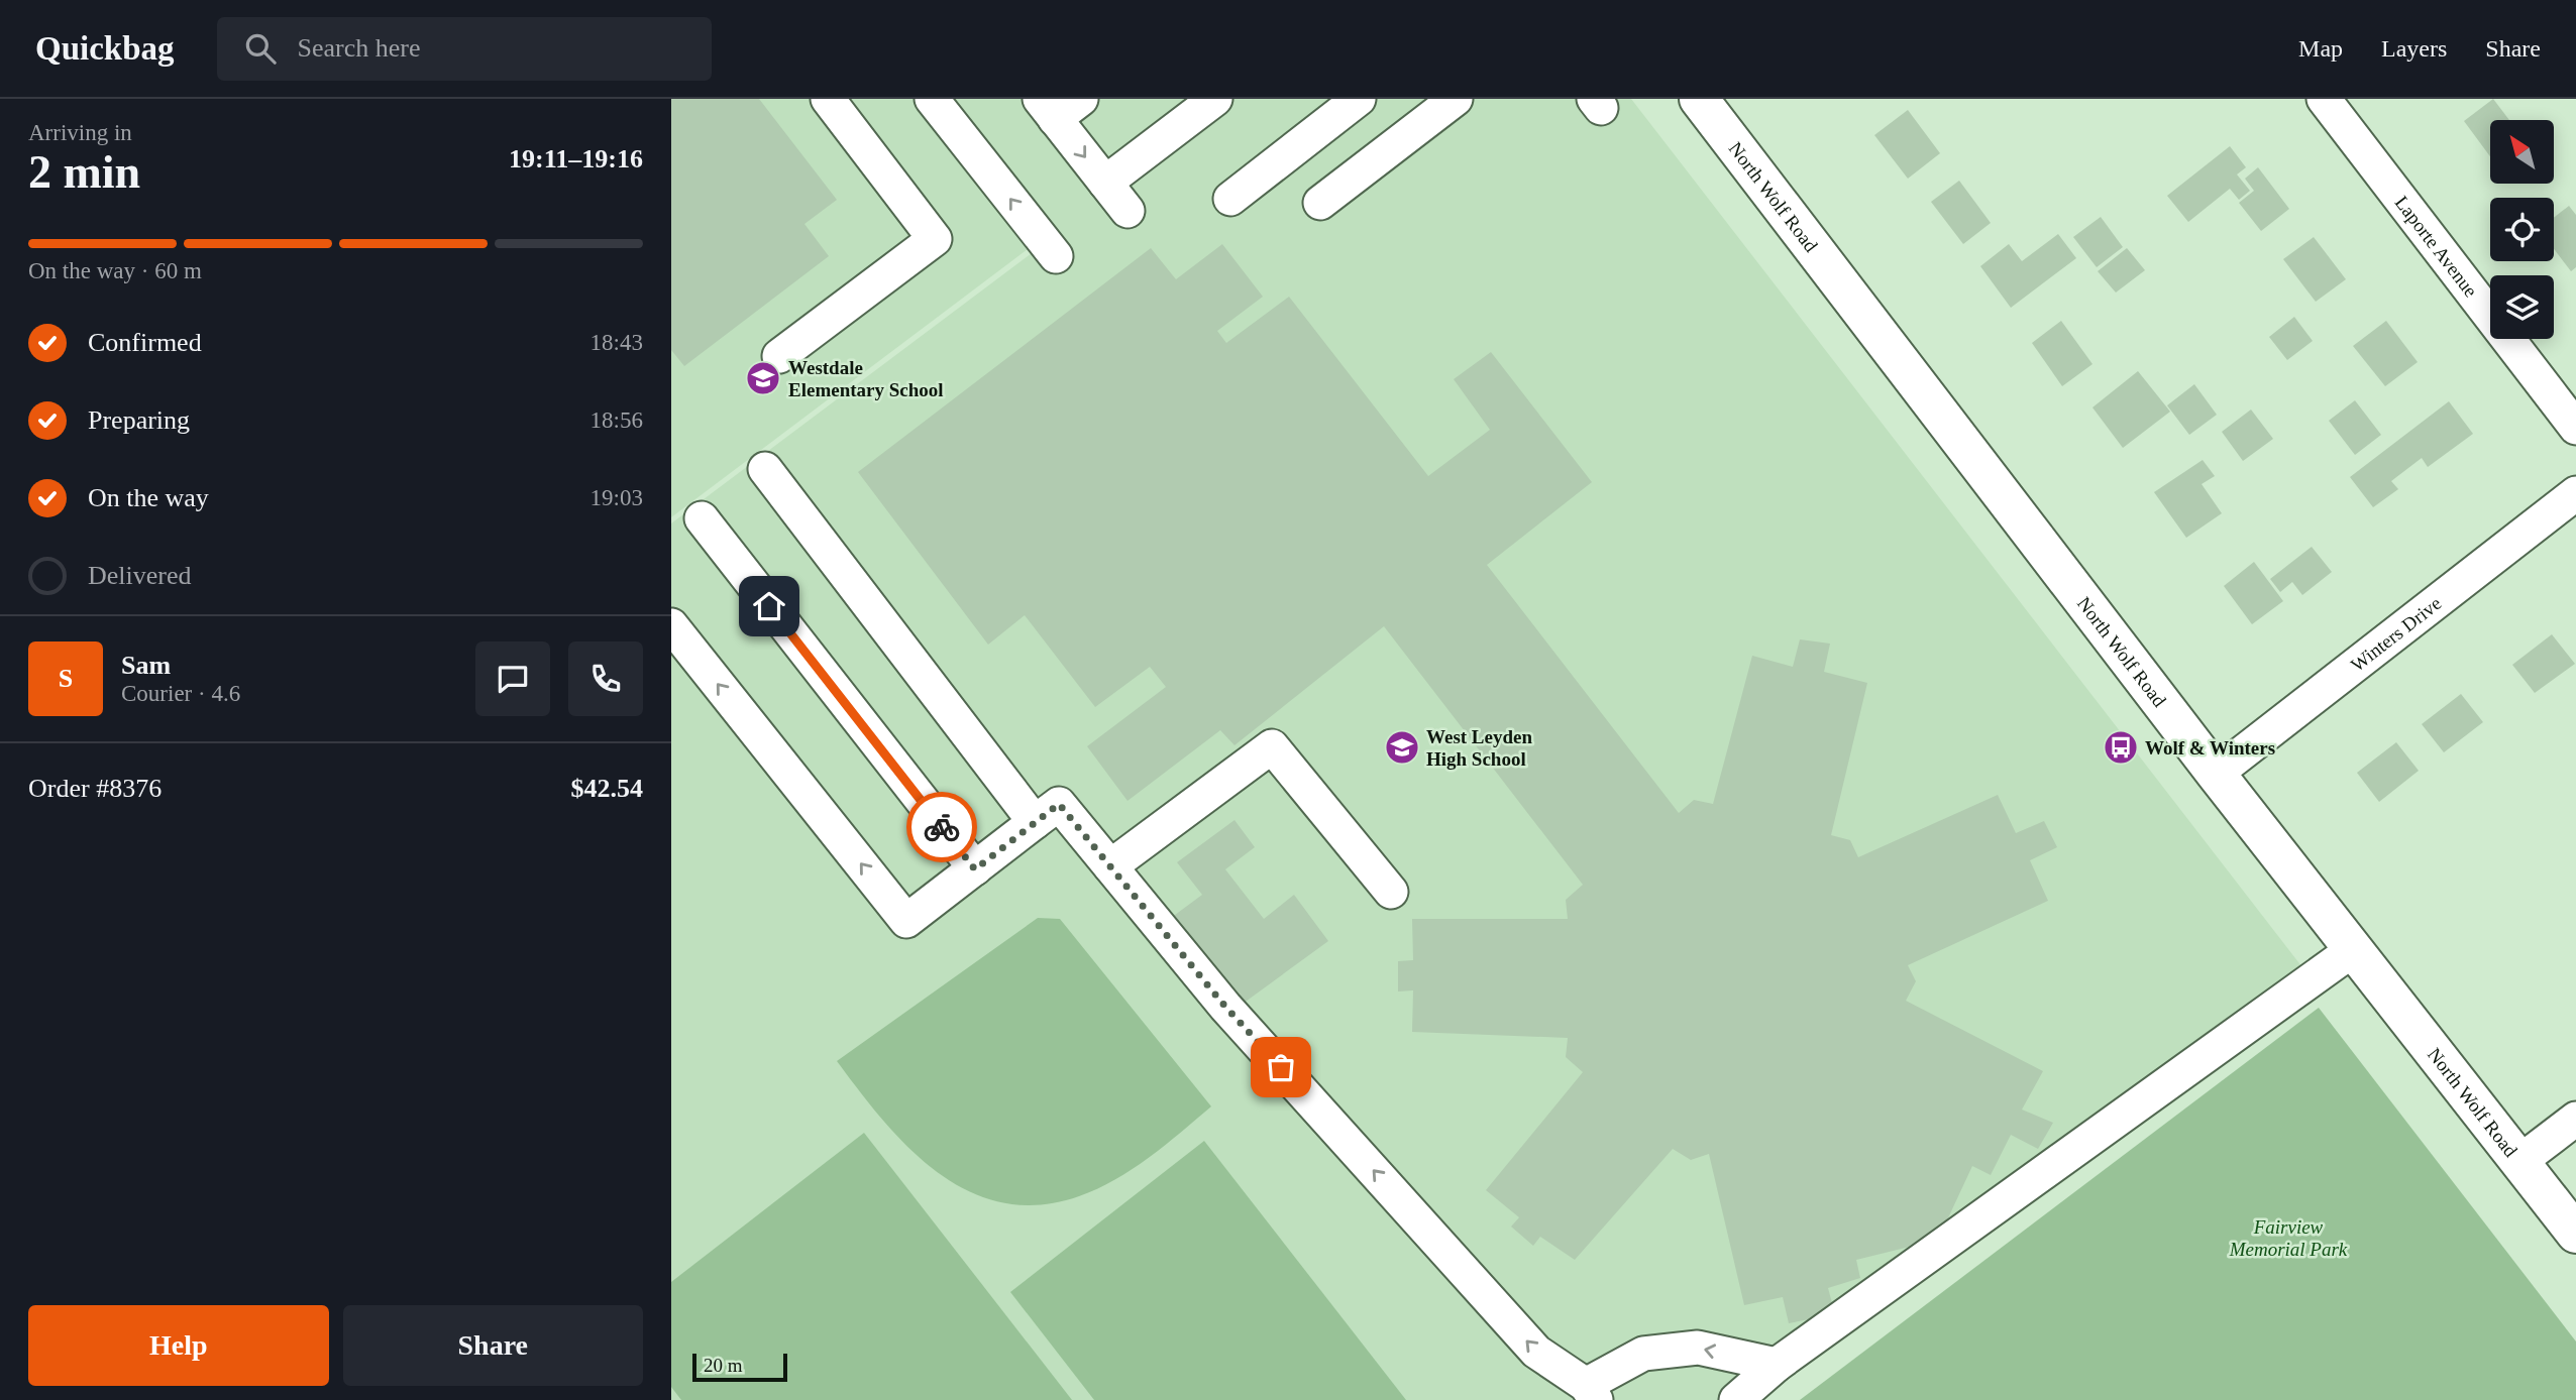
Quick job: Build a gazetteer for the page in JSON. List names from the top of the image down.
{
  "streets": {
    "main road": ["North Wolf Road"],
    "street": ["Laporte Avenue", "Winters Drive"]
  },
  "crossings": [
    ["North Wolf Road", "Winters Drive"]
  ],
  "parks": ["Fairview Memorial Park"],
  "places": {
    "school or university": ["Westdale Elementary School", "West Leyden High School"],
    "bus stop": ["Wolf & Winters"]
  },
  "scale_bar": "20 m",
  "north": "top left",
  "page": {
    "header": "Quickbag",
    "search": "Search here",
    "nav": ["Map", "Layers", "Share"],
    "heading": ["2 min", "Arriving in", "19:11–19:16"],
    "panel": [
      "Sam",
      "Courier · 4.6",
      "Order #8376",
      "$42.54"
    ],
    "bar": "On the way · 60 m",
    "list": [
      ["Confirmed", "18:43"],
      ["Preparing", "18:56"],
      ["On the way", "19:03"],
      "Delivered"
    ],
    "round": "S",
    "buttons": ["Help", "Share"],
    "scale": "20 m"
  }
}
